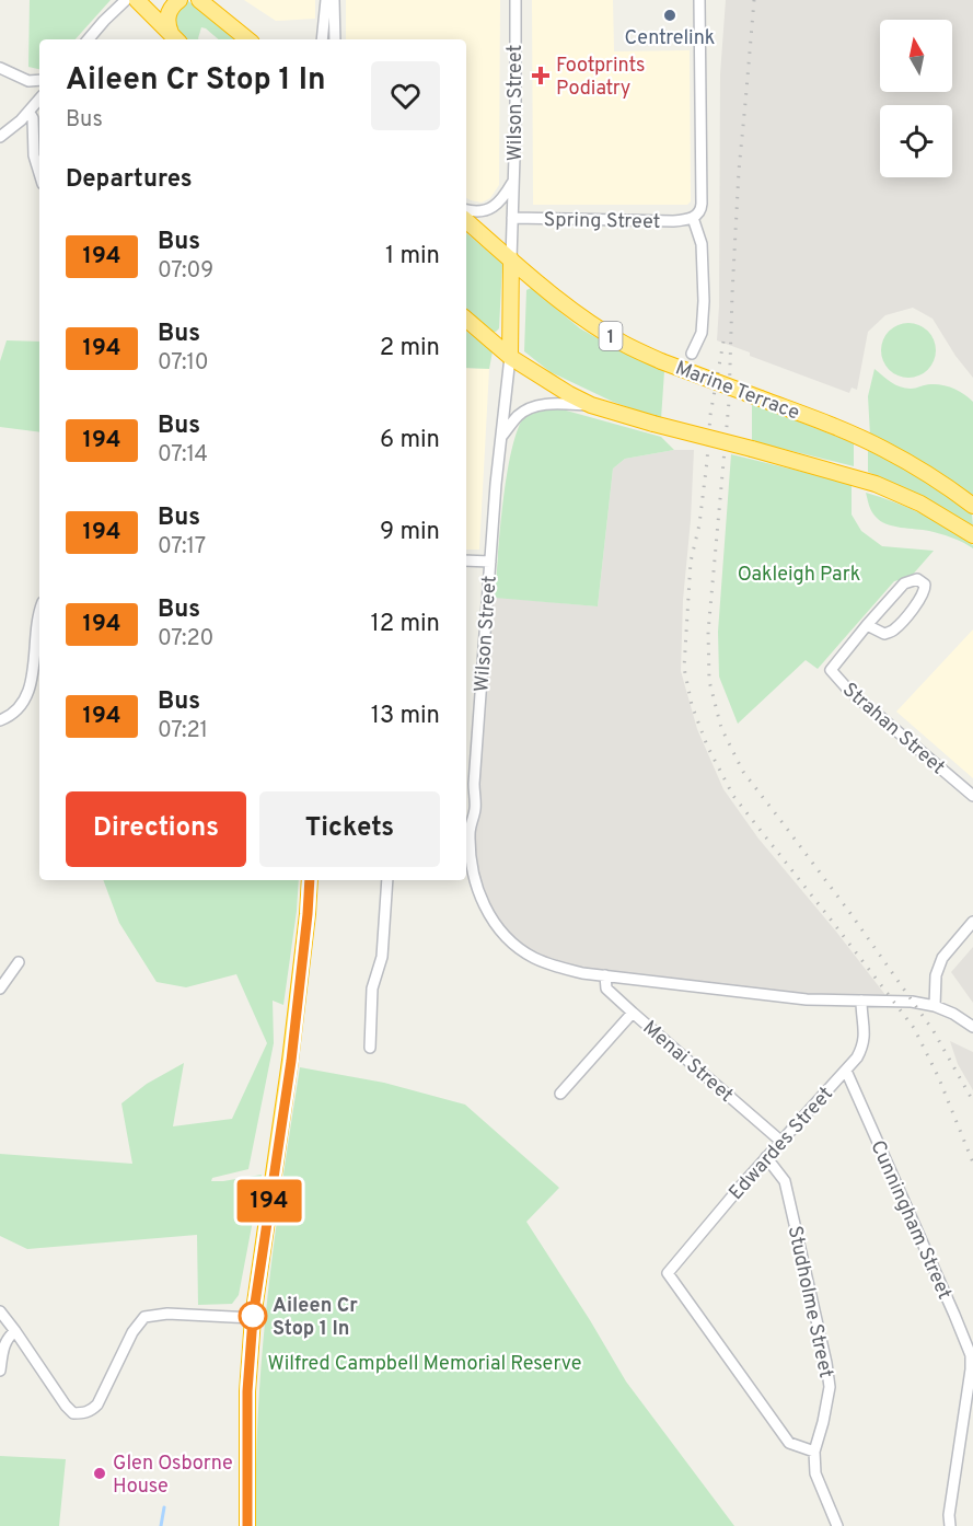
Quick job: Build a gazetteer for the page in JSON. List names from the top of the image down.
{
  "streets": {
    "highway": ["Wilson Street", "1", "Marine Terrace"],
    "street": [
      "Spring Street",
      "Strahan Street",
      "Menai Street",
      "Edwardes Street",
      "Cunningham Street",
      "Studholme Street"
    ]
  },
  "crossings": [
    ["Wilson Street", "Spring Street"],
    ["Wilson Street", "1"],
    ["Wilson Street", "Marine Terrace"],
    ["Wilson Street", "Menai Street"],
    ["Wilson Street", "Edwardes Street"],
    ["Spring Street", "Marine Terrace"],
    ["1", "Marine Terrace"],
    ["Menai Street", "Edwardes Street"],
    ["Edwardes Street", "Cunningham Street"],
    ["Edwardes Street", "Studholme Street"]
  ],
  "parks": ["Oakleigh Park", "Wilfred Campbell Memorial Reserve"],
  "places": {
    "other": ["Centrelink", "Aileen Cr Stop 1 In", "Glen Osborne House"],
    "health": ["Footprints Podiatry"]
  },
  "lines": ["bus line 194"],
  "north": "top",
  "page": {
    "on_map": "194",
    "heading": [
      ["Aileen Cr Stop 1 In", "Bus"],
      "Departures"
    ],
    "list": [
      {
        "mark": "194",
        "name": "Bus",
        "note": "07:09",
        "value": "1 min"
      },
      {
        "mark": "194",
        "name": "Bus",
        "note": "07:10",
        "value": "2 min"
      },
      {
        "mark": "194",
        "name": "Bus",
        "note": "07:14",
        "value": "6 min"
      },
      {
        "mark": "194",
        "name": "Bus",
        "note": "07:17",
        "value": "9 min"
      },
      {
        "mark": "194",
        "name": "Bus",
        "note": "07:20",
        "value": "12 min"
      },
      {
        "mark": "194",
        "name": "Bus",
        "note": "07:21",
        "value": "13 min"
      }
    ],
    "buttons": ["Directions", "Tickets"]
  }
}
